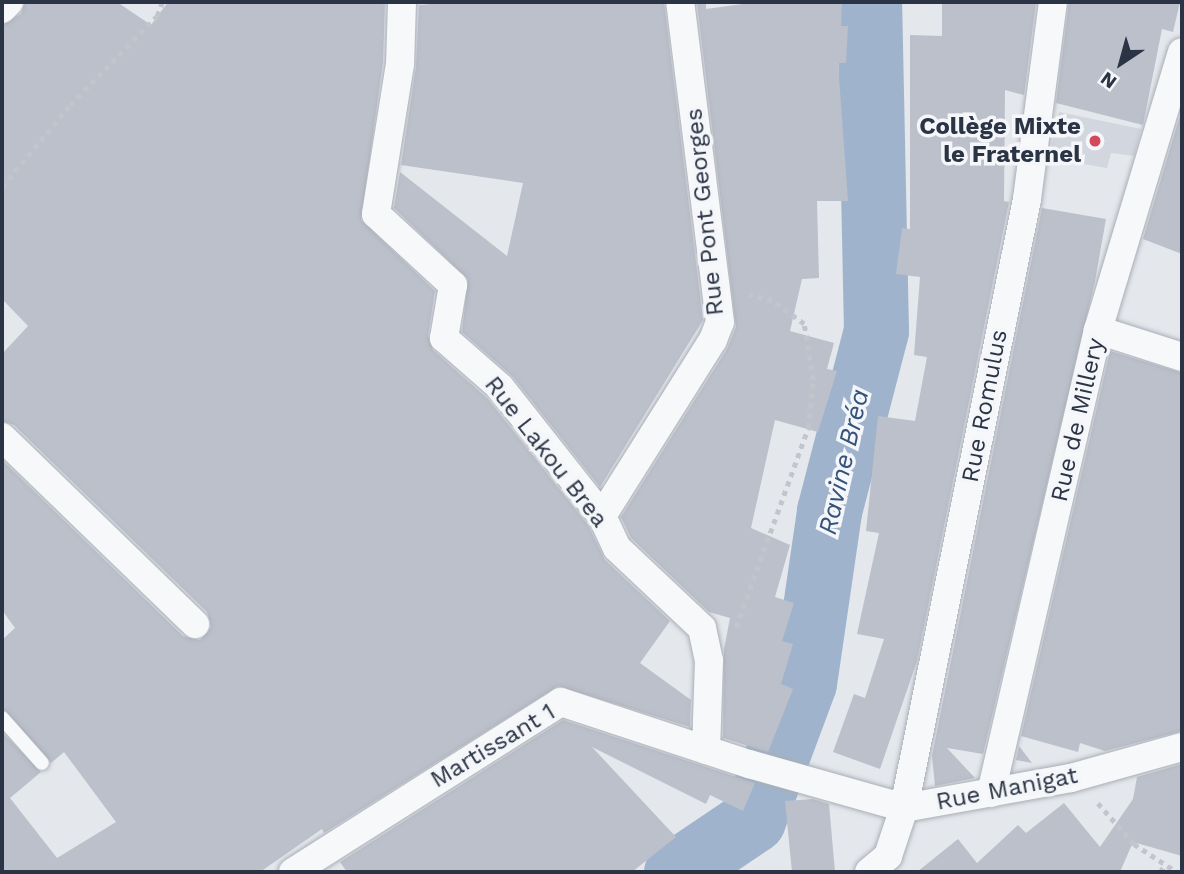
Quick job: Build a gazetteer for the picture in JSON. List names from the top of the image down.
{
  "streets": {
    "street": [
      "Rue Pont Georges",
      "Rue Romulus",
      "Rue de Millery",
      "Rue Lakou Brea",
      "Martissant 1",
      "Rue Manigat"
    ]
  },
  "crossings": [
    ["Rue Pont Georges", "Rue Lakou Brea"],
    ["Rue Romulus", "Martissant 1"],
    ["Rue Romulus", "Rue Manigat"],
    ["Rue de Millery", "Rue Manigat"],
    ["Rue Lakou Brea", "Martissant 1"],
    ["Martissant 1", "Rue Manigat"]
  ],
  "water": ["Ravine Bréa"],
  "places": ["Collège Mixte le Fraternel"],
  "north": "bottom left"
}
